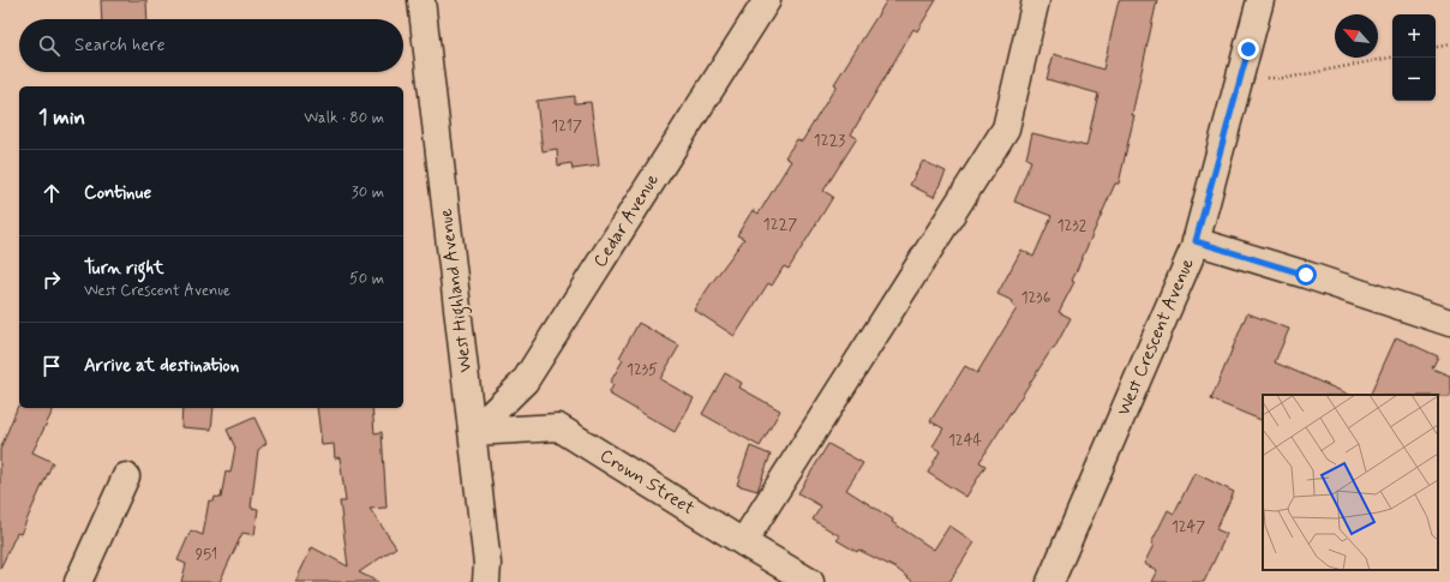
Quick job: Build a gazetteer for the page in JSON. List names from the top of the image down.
{
  "streets": {
    "street": [
      "Cedar Avenue",
      "West Highland Avenue",
      "West Crescent Avenue",
      "Crown Street"
    ]
  },
  "crossings": [
    ["Cedar Avenue", "West Highland Avenue"],
    ["Cedar Avenue", "Crown Street"],
    ["West Highland Avenue", "Crown Street"]
  ],
  "house_numbers": [
    "1217",
    "1223",
    "1227",
    "1232",
    "1236",
    "1235",
    "1244",
    "1247",
    "951"
  ],
  "north": "top left",
  "page": {
    "map_buttons": ["+", "−"],
    "search": "Search here",
    "heading": ["1 min", "Walk · 80 m"],
    "list": [
      ["Continue", "30 m"],
      ["Turn right", "West Crescent Avenue", "50 m"],
      "Arrive at destination"
    ]
  }
}
